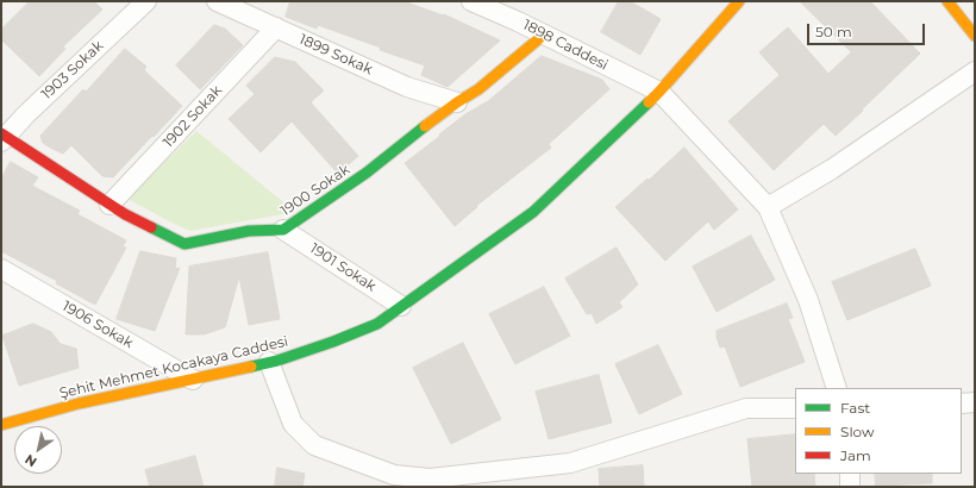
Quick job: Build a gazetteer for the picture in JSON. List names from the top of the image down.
{
  "streets": {
    "street": [
      "1898 Caddesi",
      "1899 Sokak",
      "1903 Sokak",
      "1902 Sokak",
      "1900 Sokak",
      "1901 Sokak",
      "1906 Sokak",
      "Şehit Mehmet Kocakaya Caddesi"
    ]
  },
  "crossings": [
    ["1898 Caddesi", "1900 Sokak"],
    ["1898 Caddesi", "Şehit Mehmet Kocakaya Caddesi"],
    ["1899 Sokak", "1902 Sokak"],
    ["1899 Sokak", "1900 Sokak"],
    ["1903 Sokak", "1900 Sokak"],
    ["1902 Sokak", "1900 Sokak"],
    ["1900 Sokak", "1901 Sokak"],
    ["1901 Sokak", "Şehit Mehmet Kocakaya Caddesi"],
    ["1906 Sokak", "Şehit Mehmet Kocakaya Caddesi"]
  ],
  "legend": ["Fast", "Slow", "Jam"],
  "scale_bar": "50 m",
  "north": "bottom left"
}
